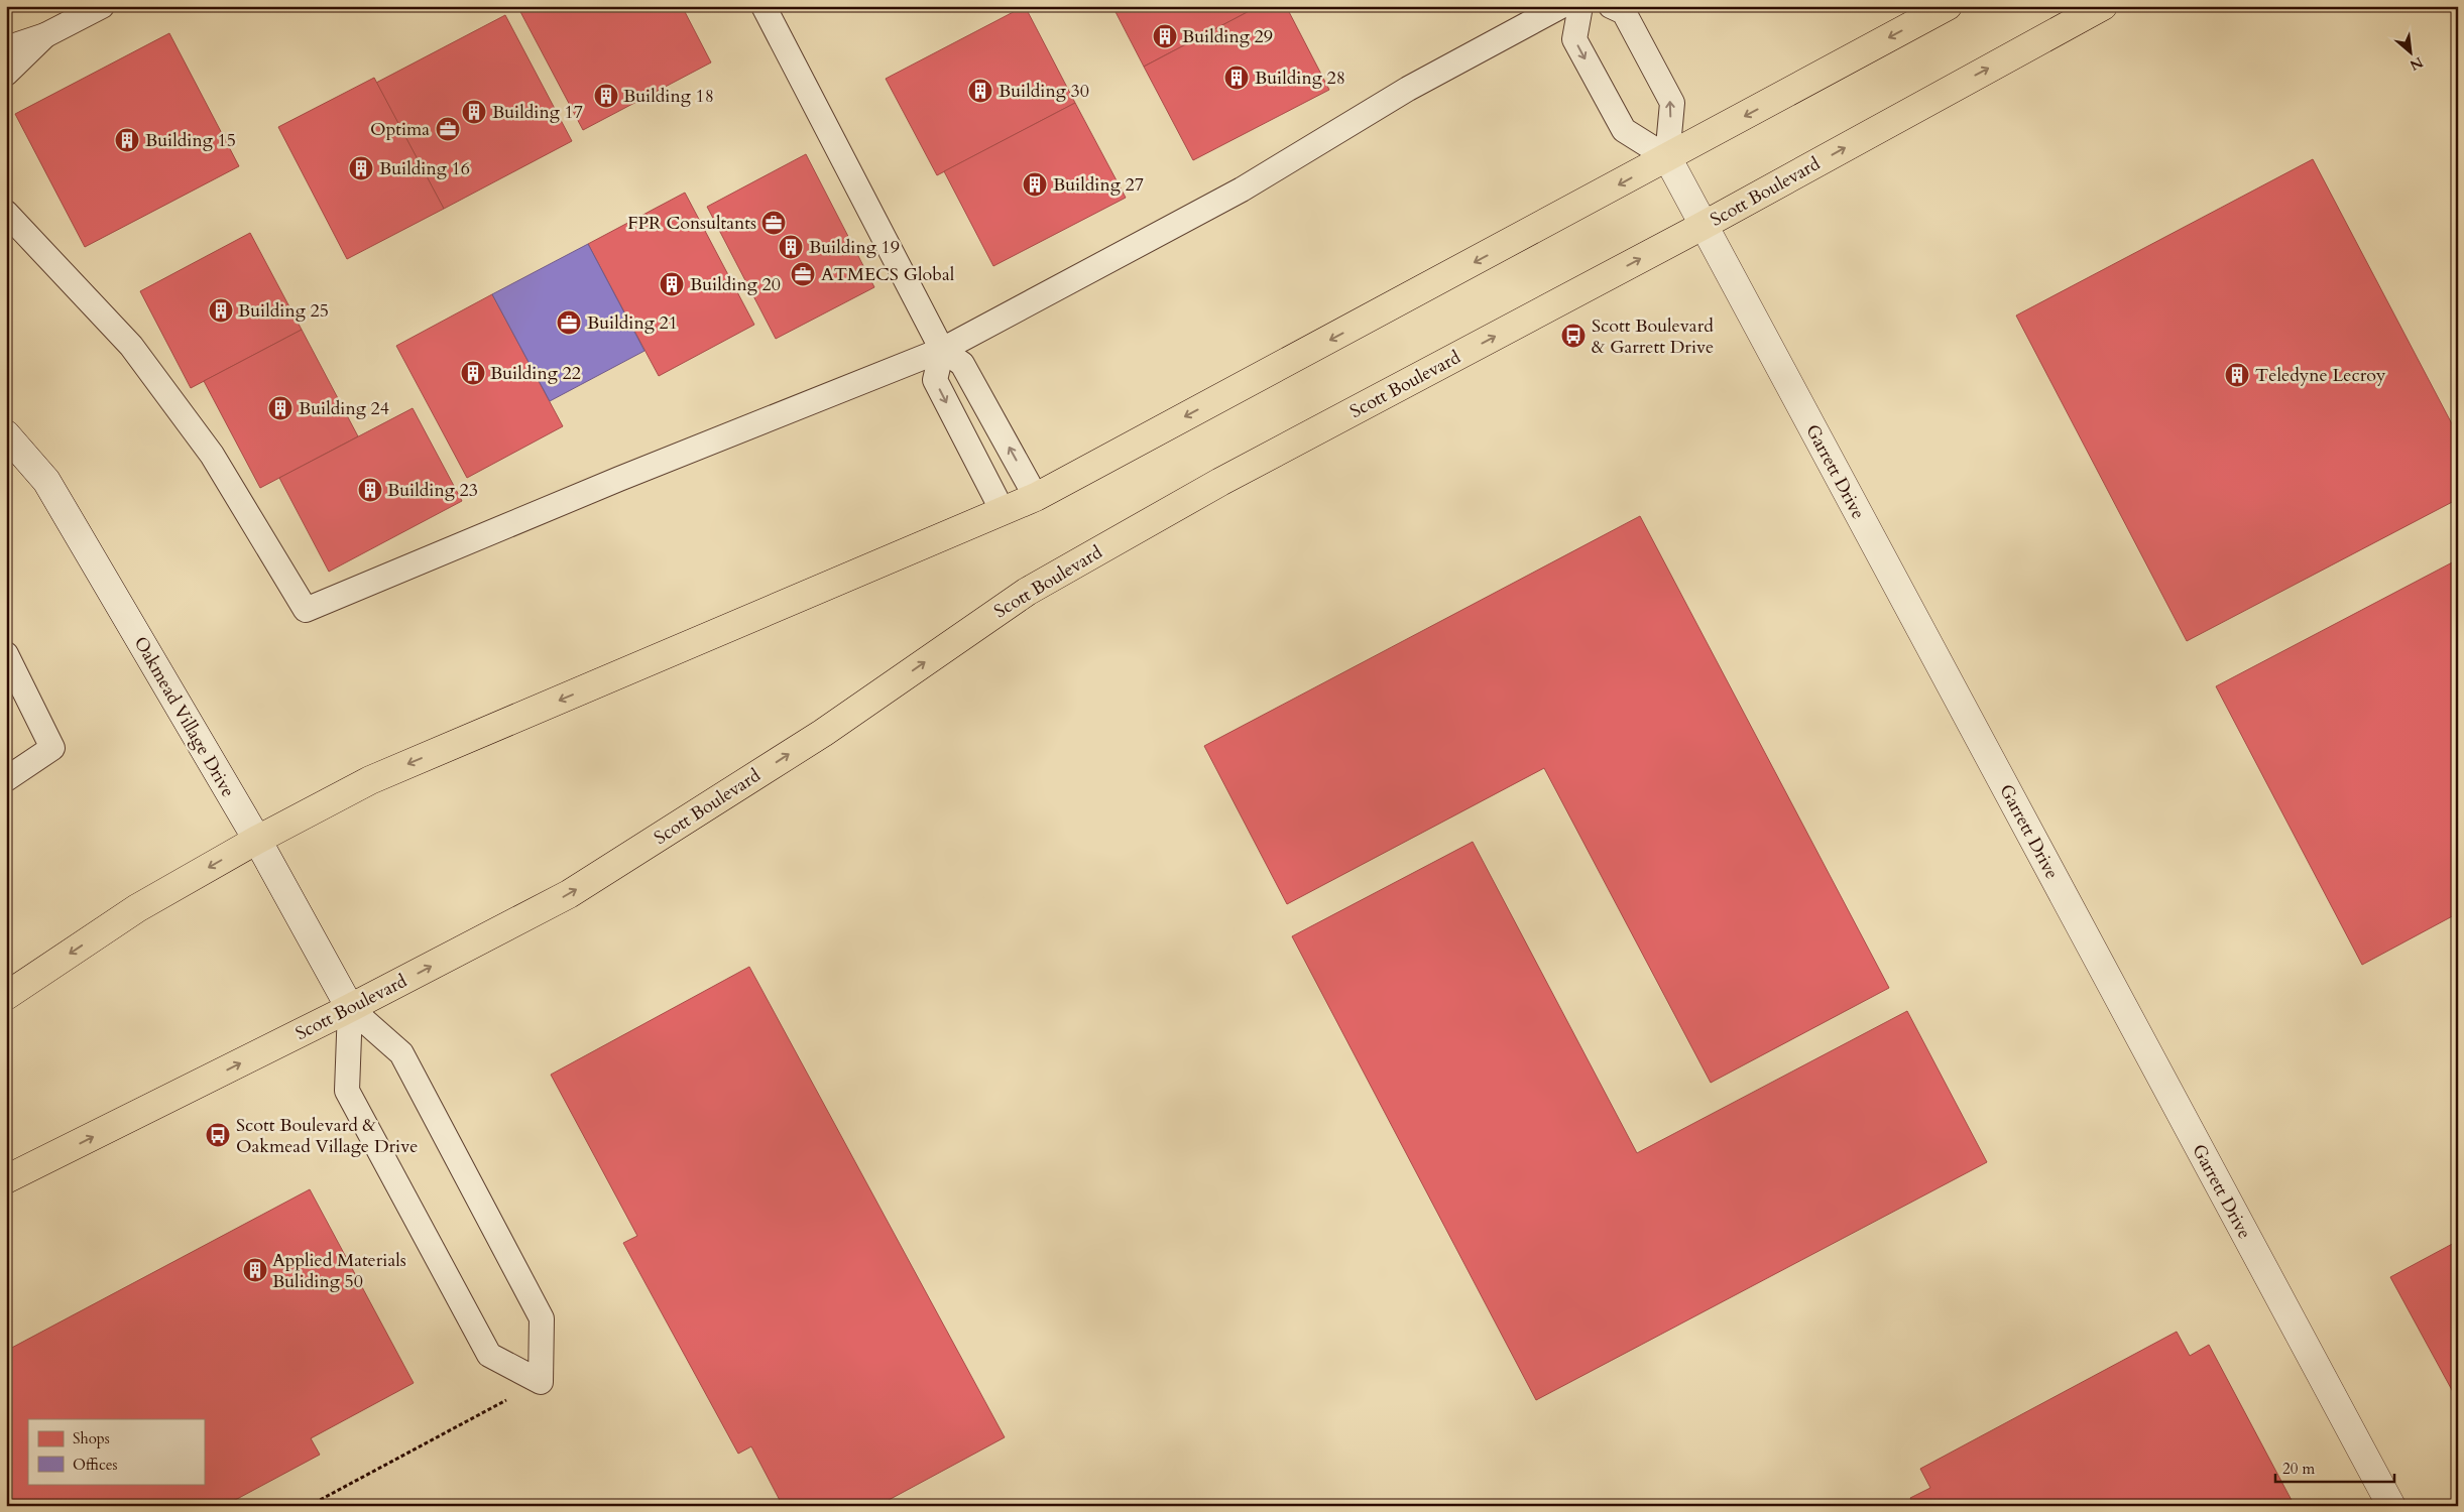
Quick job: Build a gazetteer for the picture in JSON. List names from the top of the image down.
{
  "streets": {
    "main road": ["Scott Boulevard"],
    "street": ["Garrett Drive", "Oakmead Village Drive"]
  },
  "crossings": [
    ["Scott Boulevard", "Garrett Drive"],
    ["Scott Boulevard", "Oakmead Village Drive"]
  ],
  "places": {
    "building": [
      "Building 29",
      "Building 28",
      "Building 30",
      "Building 18",
      "Building 17",
      "Building 15",
      "Building 16",
      "Building 27",
      "Building 19",
      "Building 20",
      "Building 25",
      "Building 22",
      "Teledyne Lecroy",
      "Building 24",
      "Building 23",
      "Applied Materials Buliding 50"
    ],
    "office": [
      "Optima",
      "FPR Consultants",
      "ATMECS Global",
      "Building 21"
    ],
    "bus stop": ["Scott Boulevard & Garrett Drive", "Scott Boulevard & Oakmead Village Drive"]
  },
  "legend": ["Shops", "Offices"],
  "scale_bar": "20 m",
  "north": "bottom right"
}
